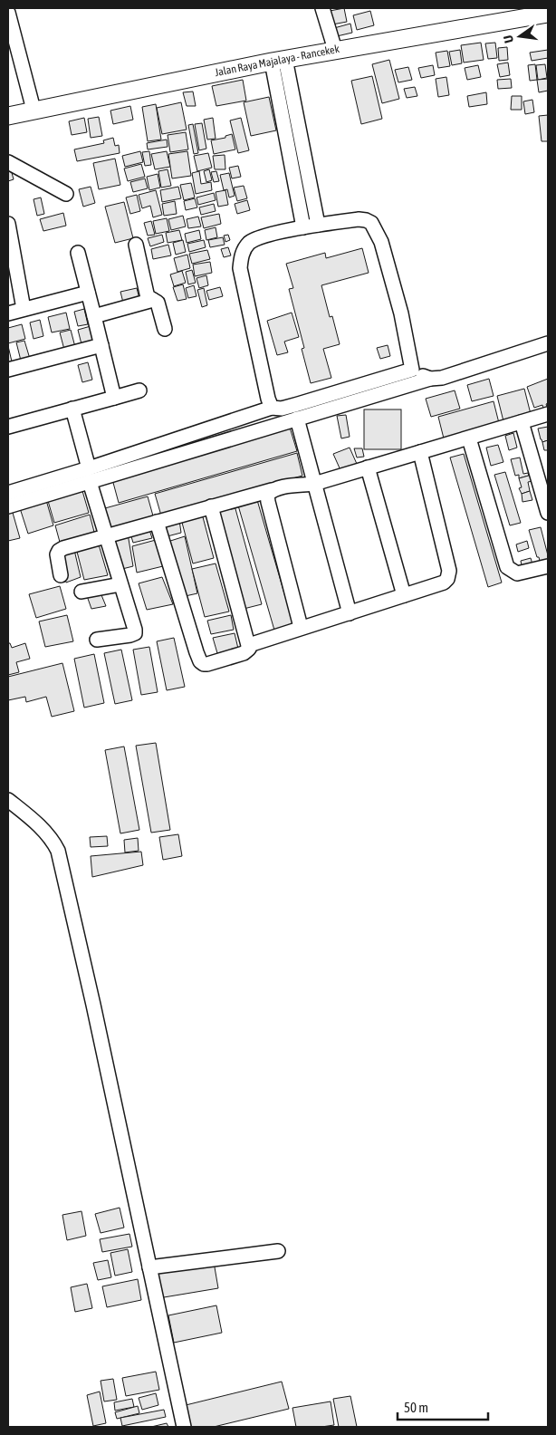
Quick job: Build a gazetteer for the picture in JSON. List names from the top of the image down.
{
  "streets": {
    "main road": ["Jalan Raya Majalaya - Rancekek"]
  },
  "scale_bar": "50 m",
  "north": "left"
}
